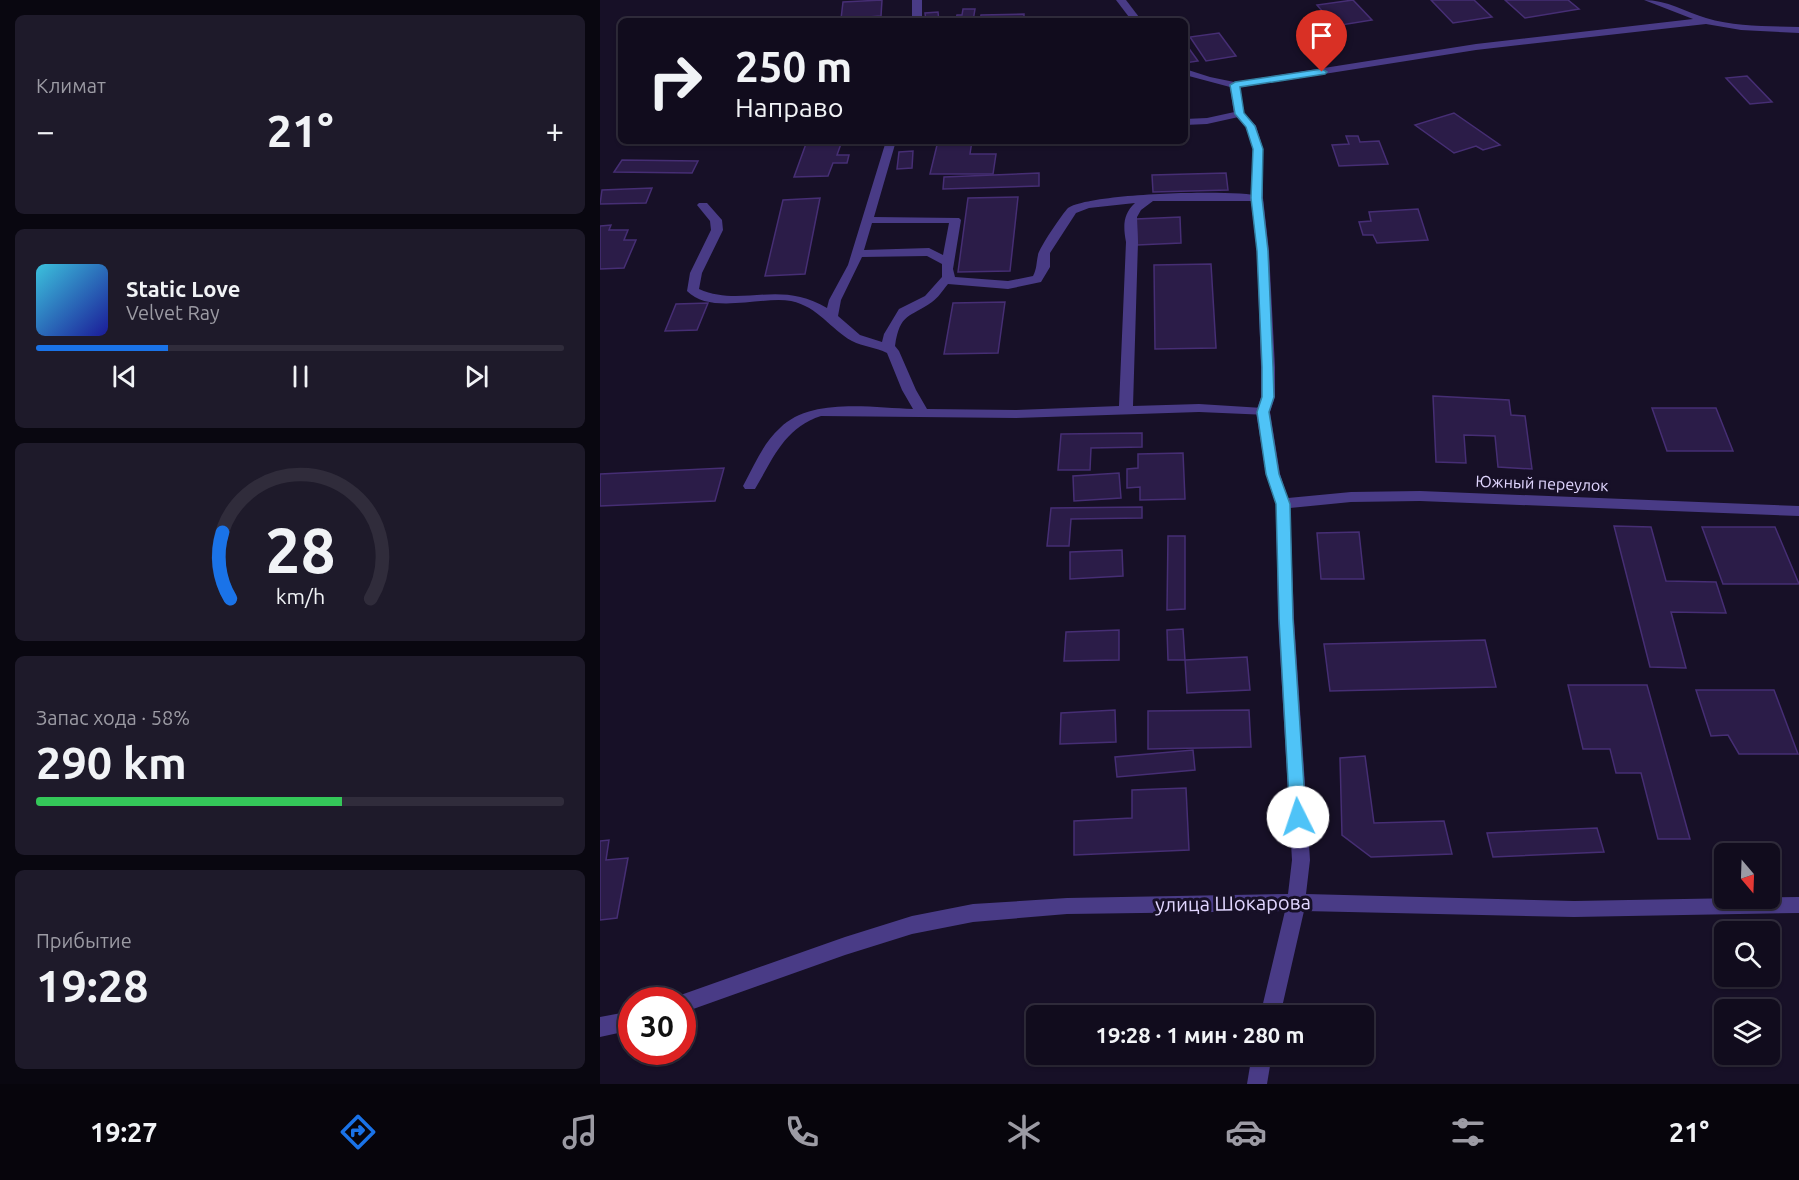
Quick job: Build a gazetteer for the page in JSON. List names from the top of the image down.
{
  "streets": {
    "street": ["Южный переулок", "улица Шокарова"]
  },
  "north": "bottom",
  "page": {
    "tile": [
      "Климат",
      ["Запас хода · 58%", "290 km"],
      ["Прибытие", "19:28"]
    ],
    "turn": ["250 m", "Направо"],
    "heat": ["−", "21°", "+"],
    "song": ["Static Love", "Velvet Ray"],
    "limit": "30",
    "trip": "19:28 · 1 мин · 280 m",
    "tabs": ["19:27", "21°"],
    "gauge": ["28", "km/h"]
  }
}
